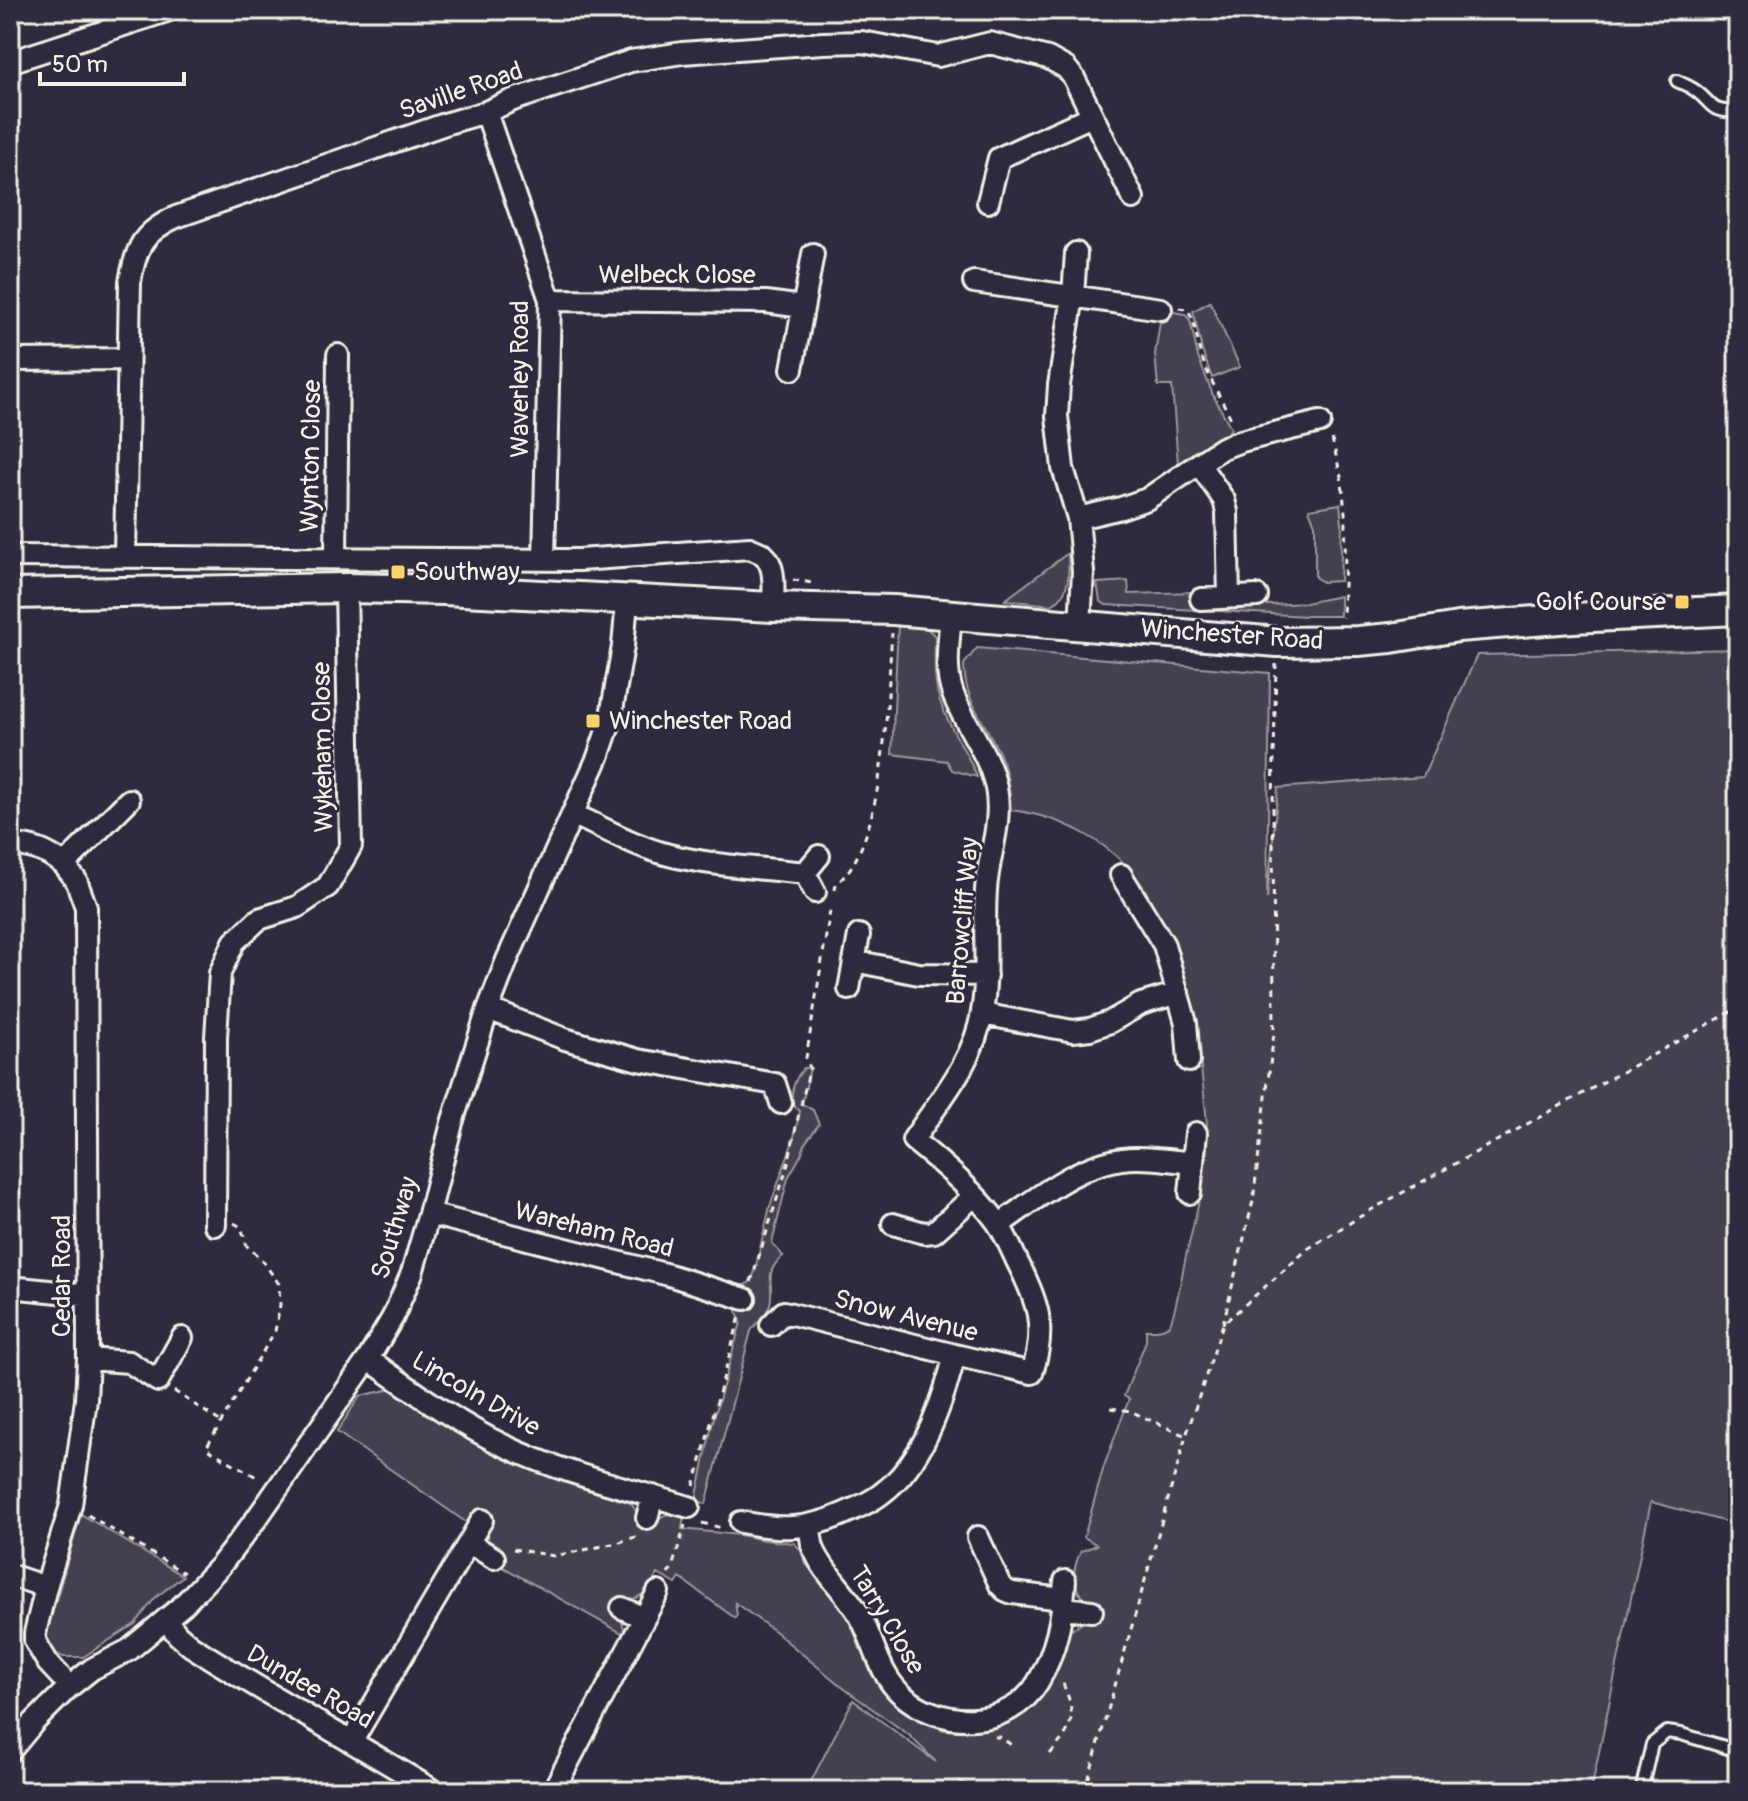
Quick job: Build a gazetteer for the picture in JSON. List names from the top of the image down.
{
  "streets": {
    "street": [
      "Saville Road",
      "Welbeck Close",
      "Waverley Road",
      "Wynton Close",
      "Winchester Road",
      "Wykeham Close",
      "Barrowcliff Way",
      "Southway",
      "Wareham Road",
      "Cedar Road",
      "Snow Avenue",
      "Lincoln Drive",
      "Tarry Close",
      "Dundee Road"
    ]
  },
  "crossings": [
    ["Saville Road", "Waverley Road"],
    ["Welbeck Close", "Waverley Road"],
    ["Winchester Road", "Wykeham Close"],
    ["Winchester Road", "Barrowcliff Way"],
    ["Winchester Road", "Southway"],
    ["Barrowcliff Way", "Snow Avenue"],
    ["Southway", "Wareham Road"],
    ["Southway", "Lincoln Drive"],
    ["Southway", "Dundee Road"]
  ],
  "places": {
    "transit": ["Southway", "Golf Course", "Winchester Road"]
  },
  "scale_bar": "50 m"
}
